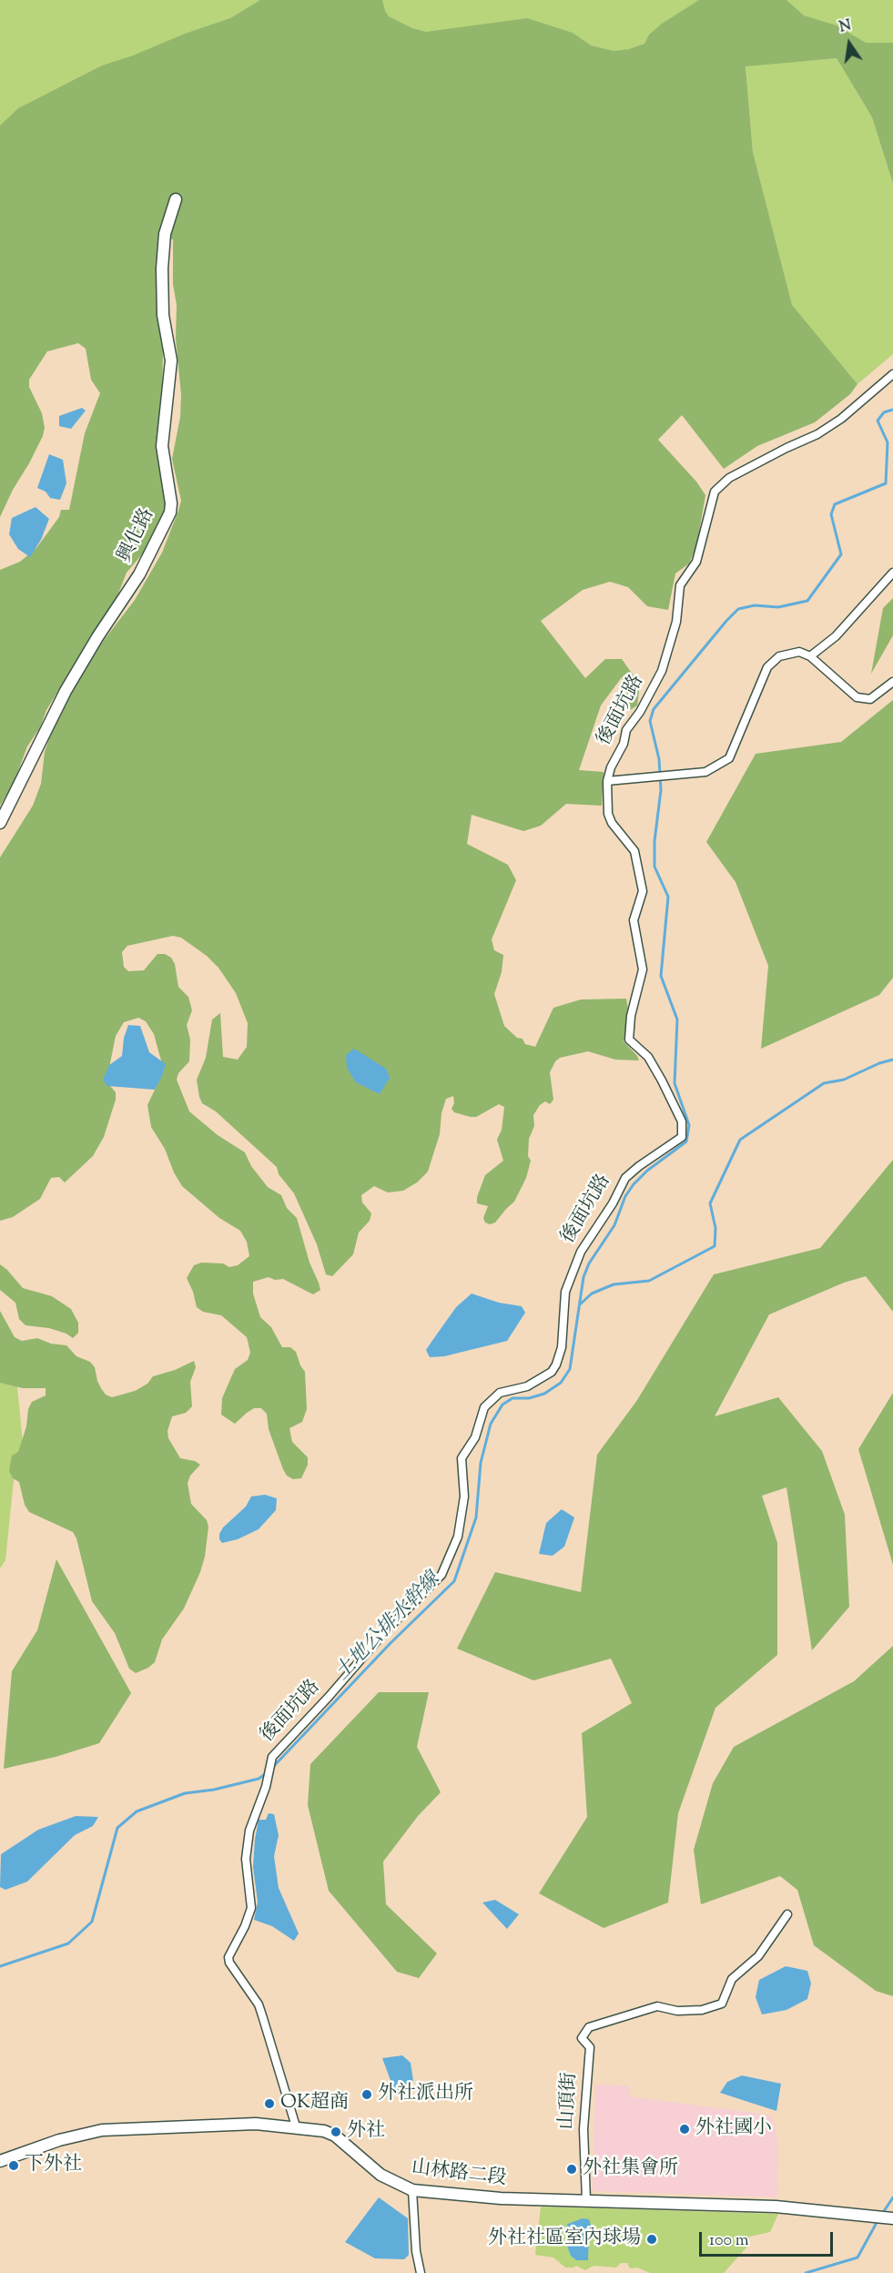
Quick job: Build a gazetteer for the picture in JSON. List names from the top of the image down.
{
  "streets": {
    "main road": ["興化路", "山林路二段"],
    "street": ["後面坑路", "山頂街"]
  },
  "crossings": [
    ["後面坑路", "山林路二段"],
    ["山頂街", "山林路二段"]
  ],
  "water": ["土地公排水幹線"],
  "places": [
    "外社派出所",
    "OK超商",
    "外社國小",
    "外社",
    "下外社",
    "外社集會所",
    "外社社區室內球場"
  ],
  "scale_bar": "100 m",
  "north": "top"
}
